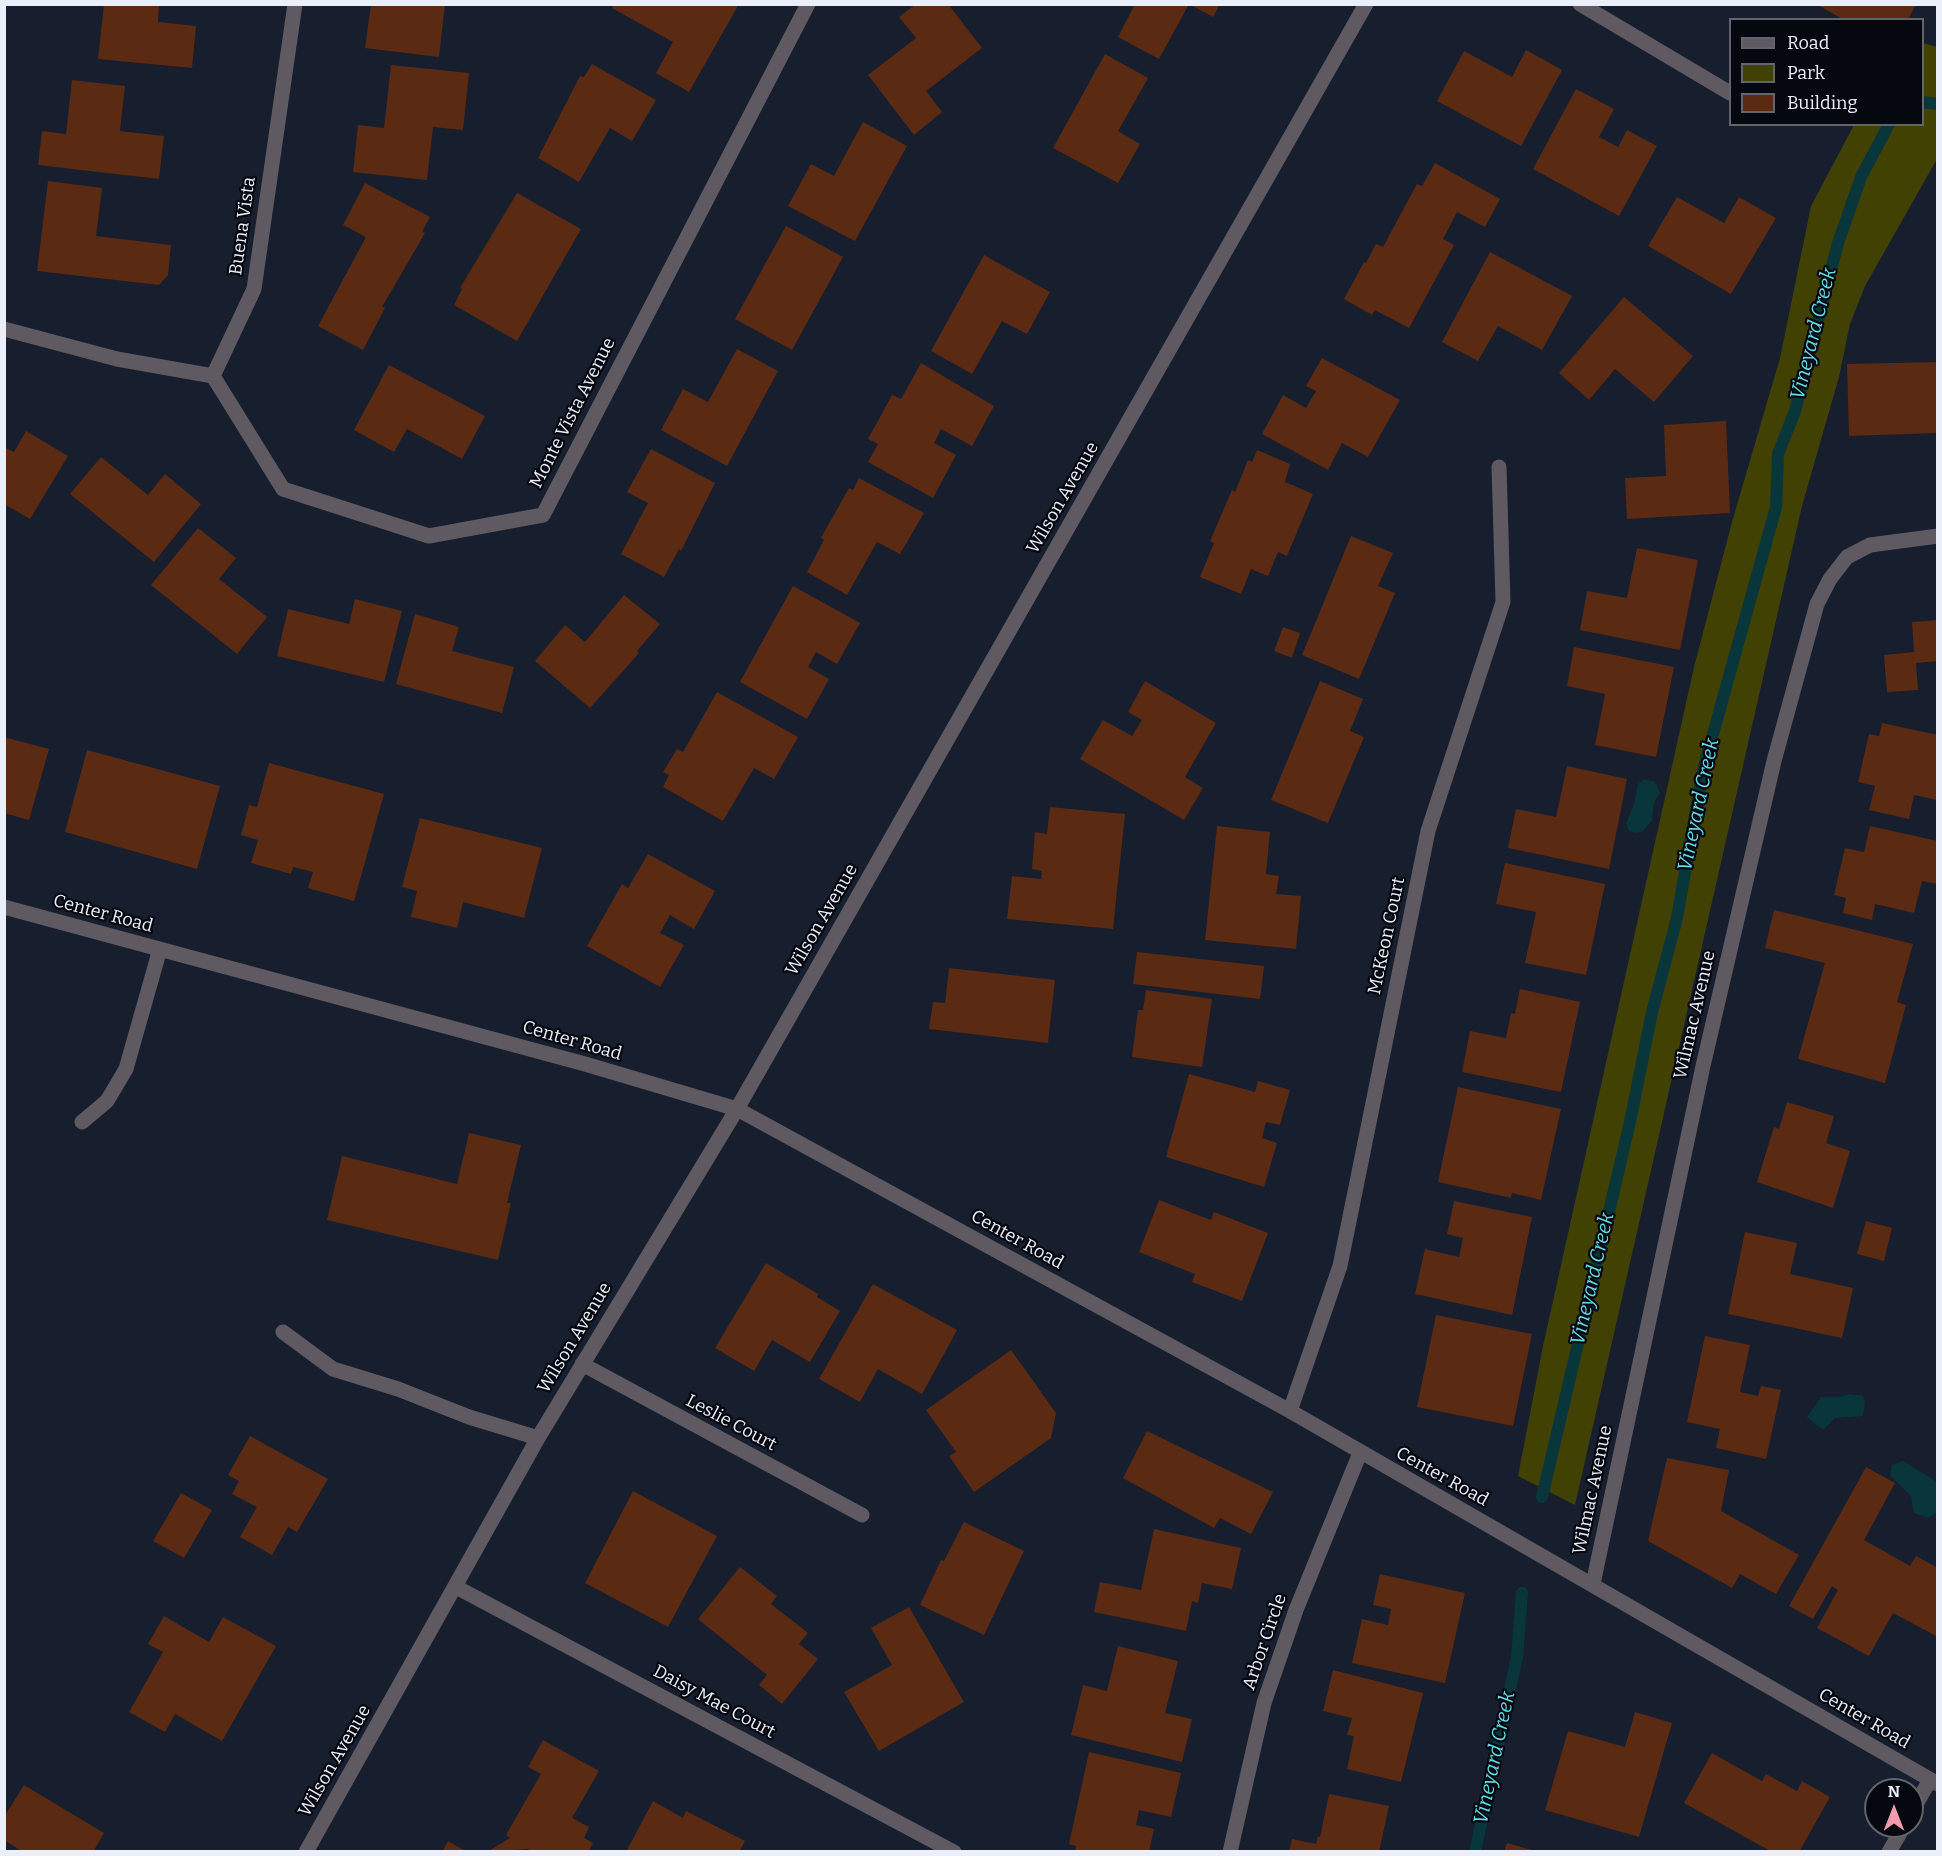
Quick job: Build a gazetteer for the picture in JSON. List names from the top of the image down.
{
  "streets": {
    "street": [
      "Buena Vista",
      "Monte Vista Avenue",
      "Wilson Avenue",
      "Center Road",
      "McKeon Court",
      "Wilmac Avenue",
      "Leslie Court",
      "Arbor Circle",
      "Daisy Mae Court"
    ]
  },
  "crossings": [
    ["Buena Vista", "Monte Vista Avenue"],
    ["Wilson Avenue", "Center Road"],
    ["Wilson Avenue", "Leslie Court"],
    ["Wilson Avenue", "Daisy Mae Court"],
    ["Center Road", "McKeon Court"],
    ["Center Road", "Wilmac Avenue"],
    ["Center Road", "Arbor Circle"]
  ],
  "water": ["Vineyard Creek"],
  "legend": ["Road", "Park", "Building"],
  "north": "top"
}
